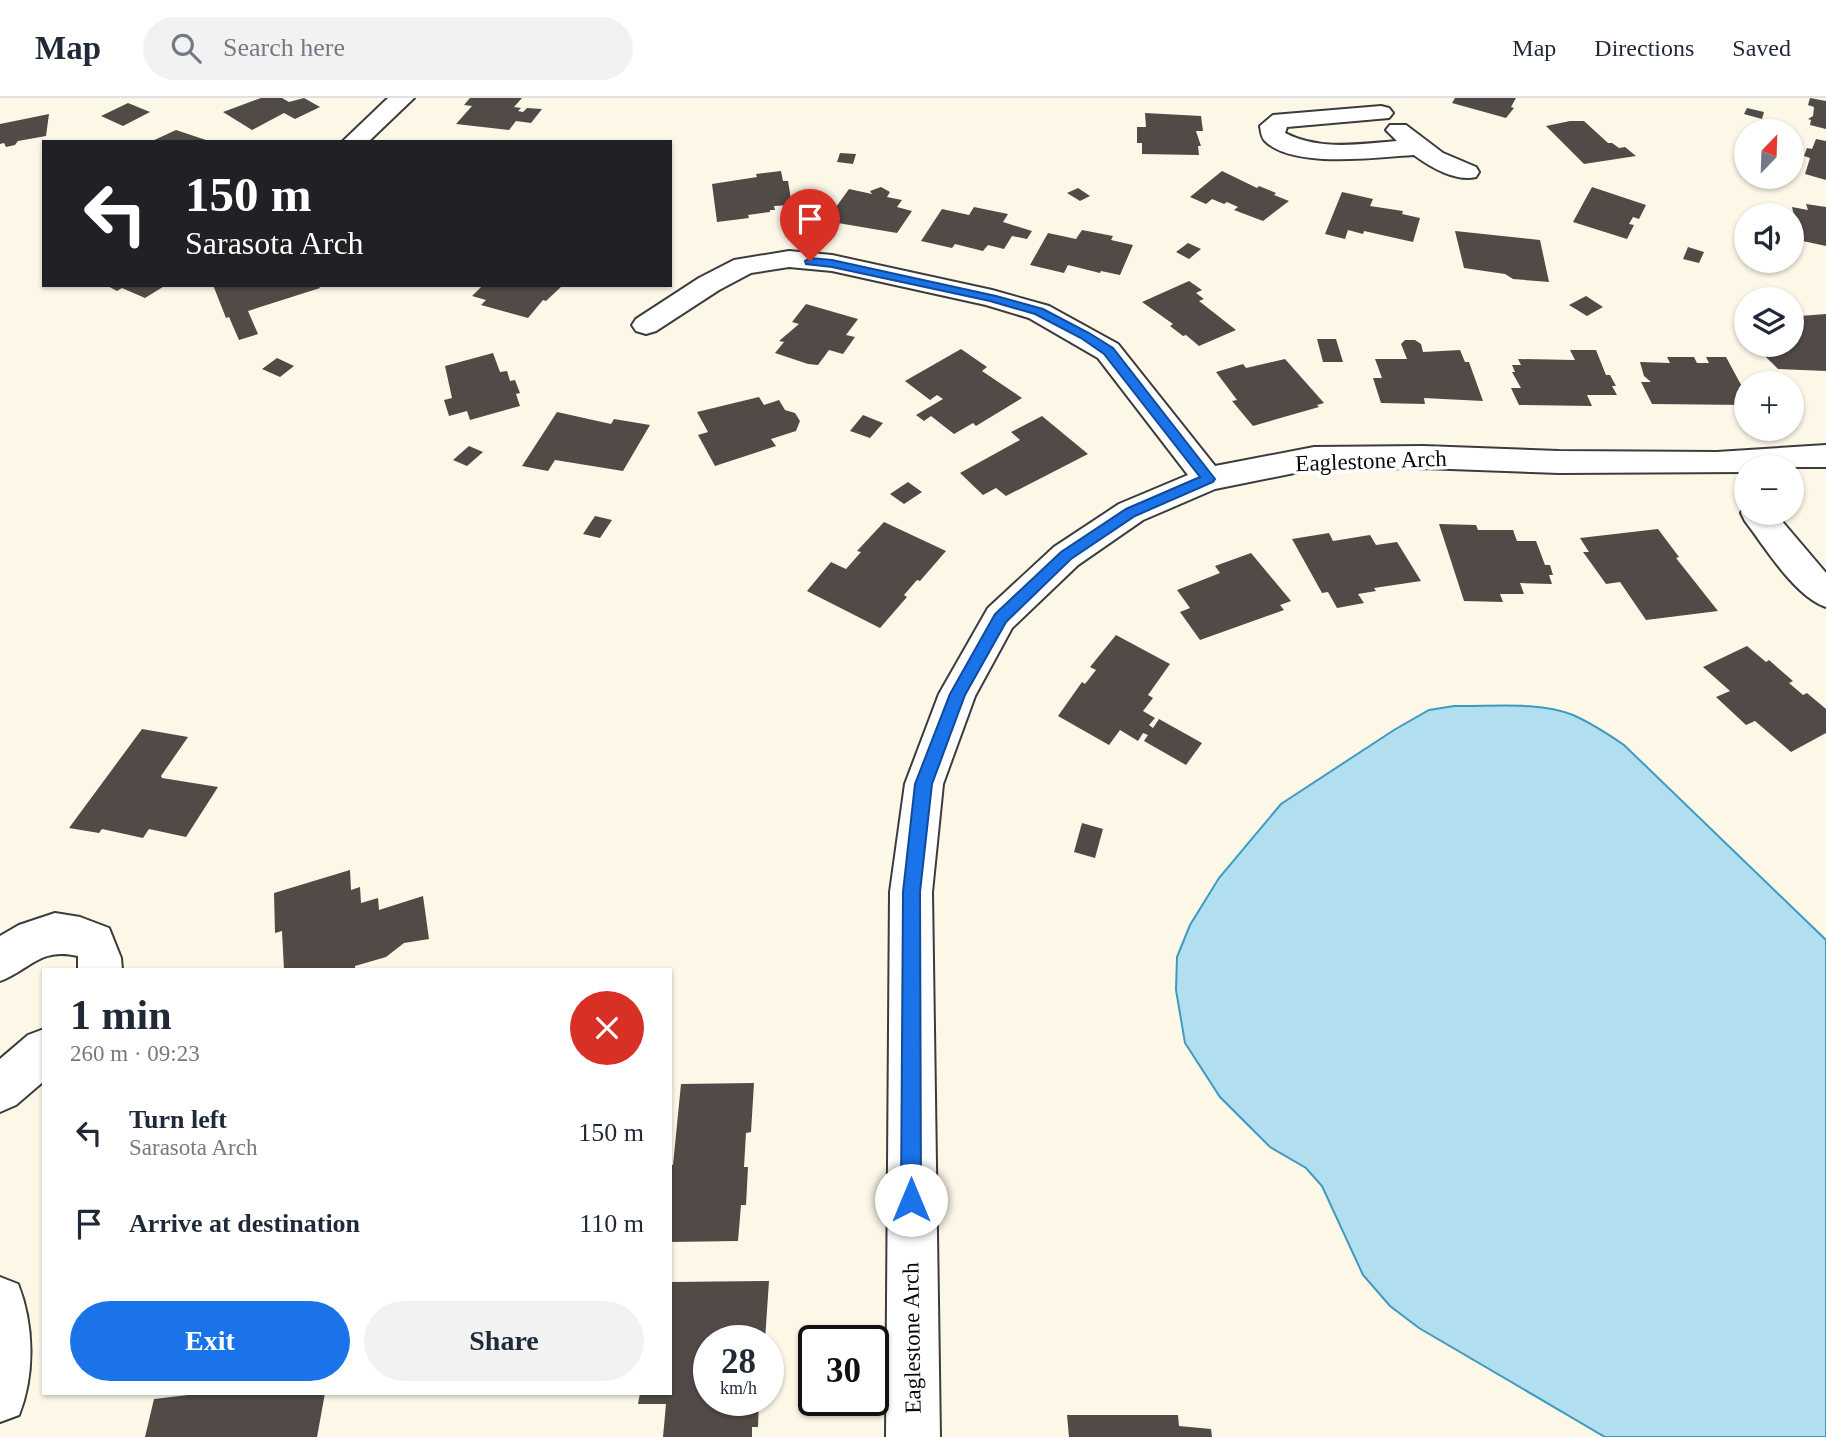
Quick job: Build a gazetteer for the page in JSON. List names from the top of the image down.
{
  "streets": {
    "street": ["Eaglestone Arch"]
  },
  "north": "top right",
  "page": {
    "header": "Map",
    "search": "Search here",
    "nav": ["Map", "Directions", "Saved"],
    "map_buttons": ["+", "−"],
    "turn": ["150 m", "Sarasota Arch"],
    "heading": ["1 min", "260 m · 09:23"],
    "list": [
      {
        "name": "Turn left",
        "note": "Sarasota Arch",
        "value": "150 m"
      },
      {
        "name": "Arrive at destination",
        "value": "110 m"
      }
    ],
    "buttons": ["Exit", "Share"],
    "speed": "28 km/h",
    "limit": "30"
  }
}
